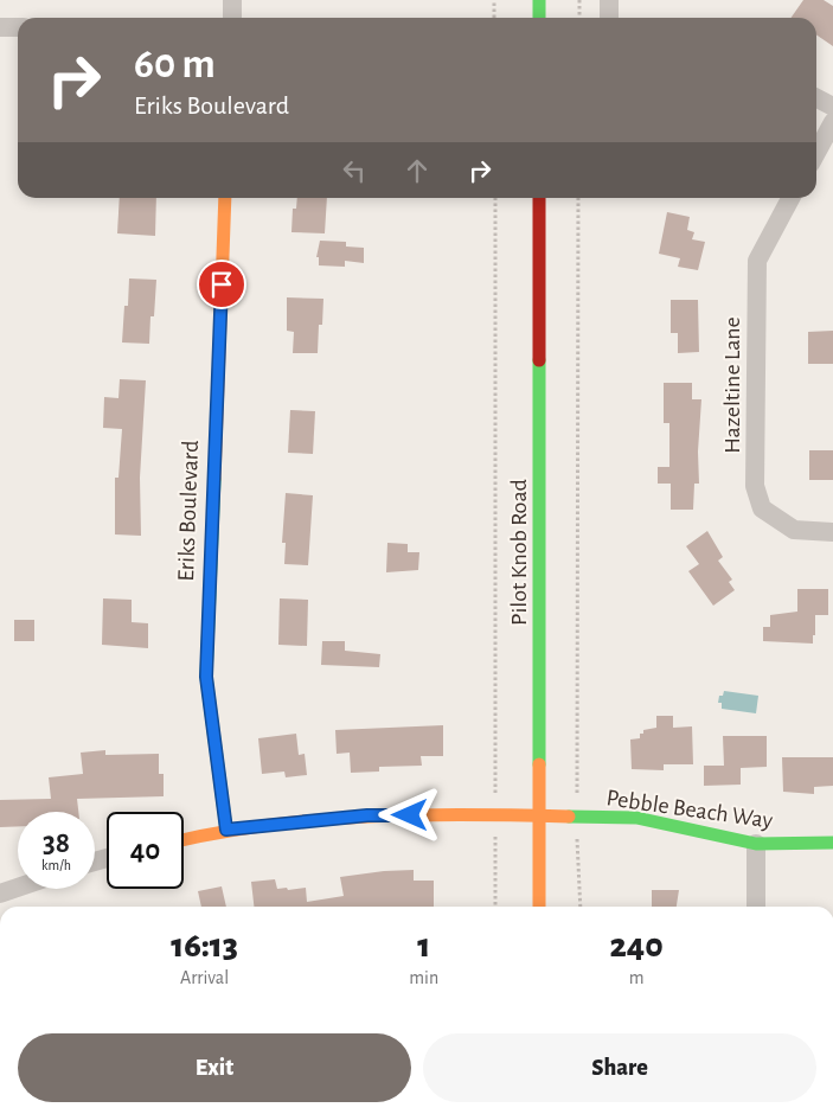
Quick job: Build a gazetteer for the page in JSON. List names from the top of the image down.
{
  "streets": {
    "street": [
      "Hazeltine Lane",
      "Eriks Boulevard",
      "Pilot Knob Road",
      "Pebble Beach Way"
    ]
  },
  "crossings": [
    ["Eriks Boulevard", "Pebble Beach Way"],
    ["Pilot Knob Road", "Pebble Beach Way"]
  ],
  "page": {
    "turn": ["60 m", "Eriks Boulevard"],
    "speed": "38 km/h",
    "limit": "40",
    "eta": [
      "16:13",
      "Arrival",
      "1",
      "min",
      "240",
      "m"
    ],
    "buttons": ["Exit", "Share"]
  }
}
